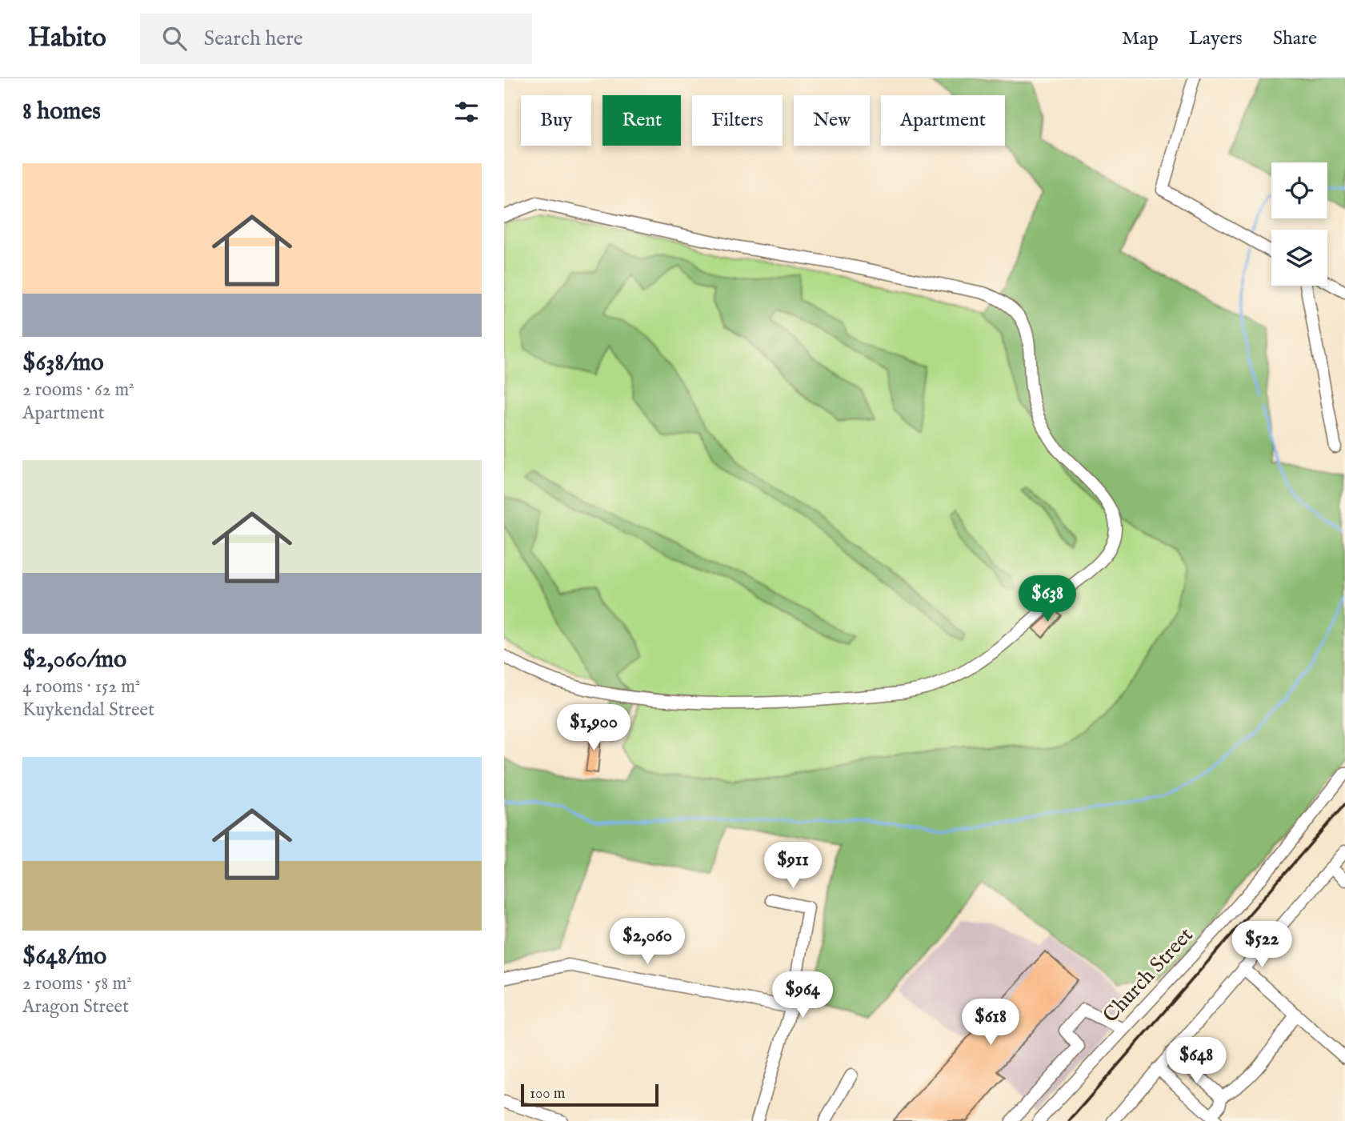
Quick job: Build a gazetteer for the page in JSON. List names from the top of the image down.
{
  "streets": {
    "street": ["Church Street"]
  },
  "scale_bar": "100 m",
  "page": {
    "header": "Habito",
    "search": "Search here",
    "nav": ["Map", "Layers", "Share"],
    "heading": "8 homes",
    "chip": [
      "Buy",
      "Rent",
      "Filters",
      "New",
      "Apartment"
    ],
    "list": [
      {
        "name": "$638/mo",
        "note": "2 rooms · 62 m² · Apartment"
      },
      {
        "name": "$2,060/mo",
        "note": "4 rooms · 152 m² · Kuykendal Street"
      },
      {
        "name": "$648/mo",
        "note": "2 rooms · 58 m² · Aragon Street"
      }
    ],
    "price": [
      "$638",
      "$1,900",
      "$911",
      "$2,060",
      "$522",
      "$964",
      "$618",
      "$648"
    ],
    "scale": "100 m"
  }
}
